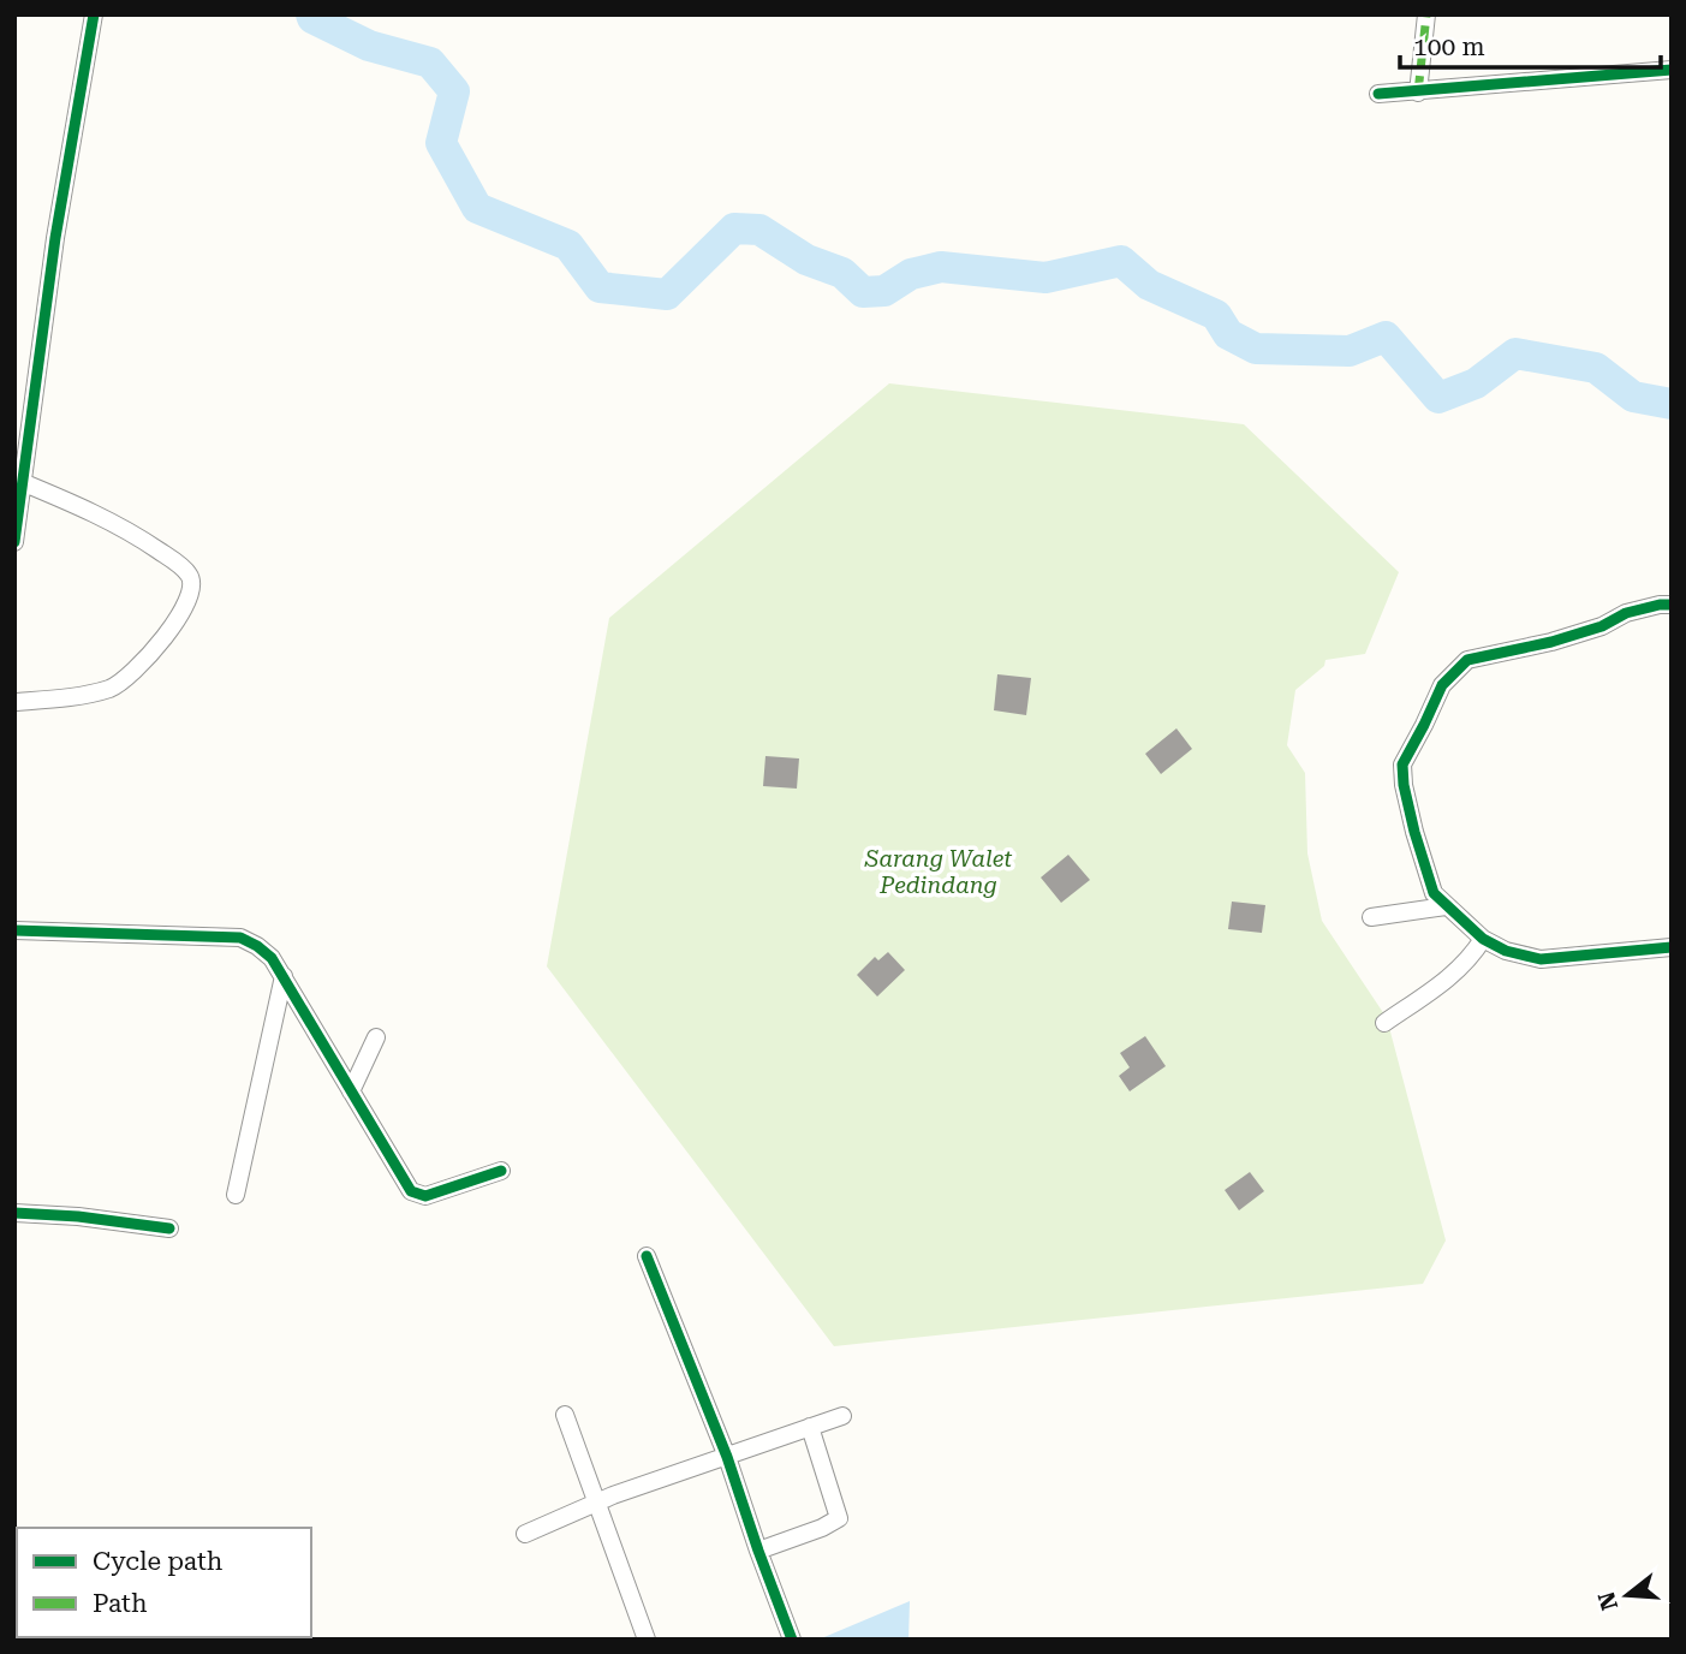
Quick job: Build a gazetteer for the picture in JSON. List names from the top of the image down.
{
  "parks": ["Sarang Walet Pedindang"],
  "legend": ["Cycle path", "Path"],
  "scale_bar": "100 m",
  "north": "left"
}
